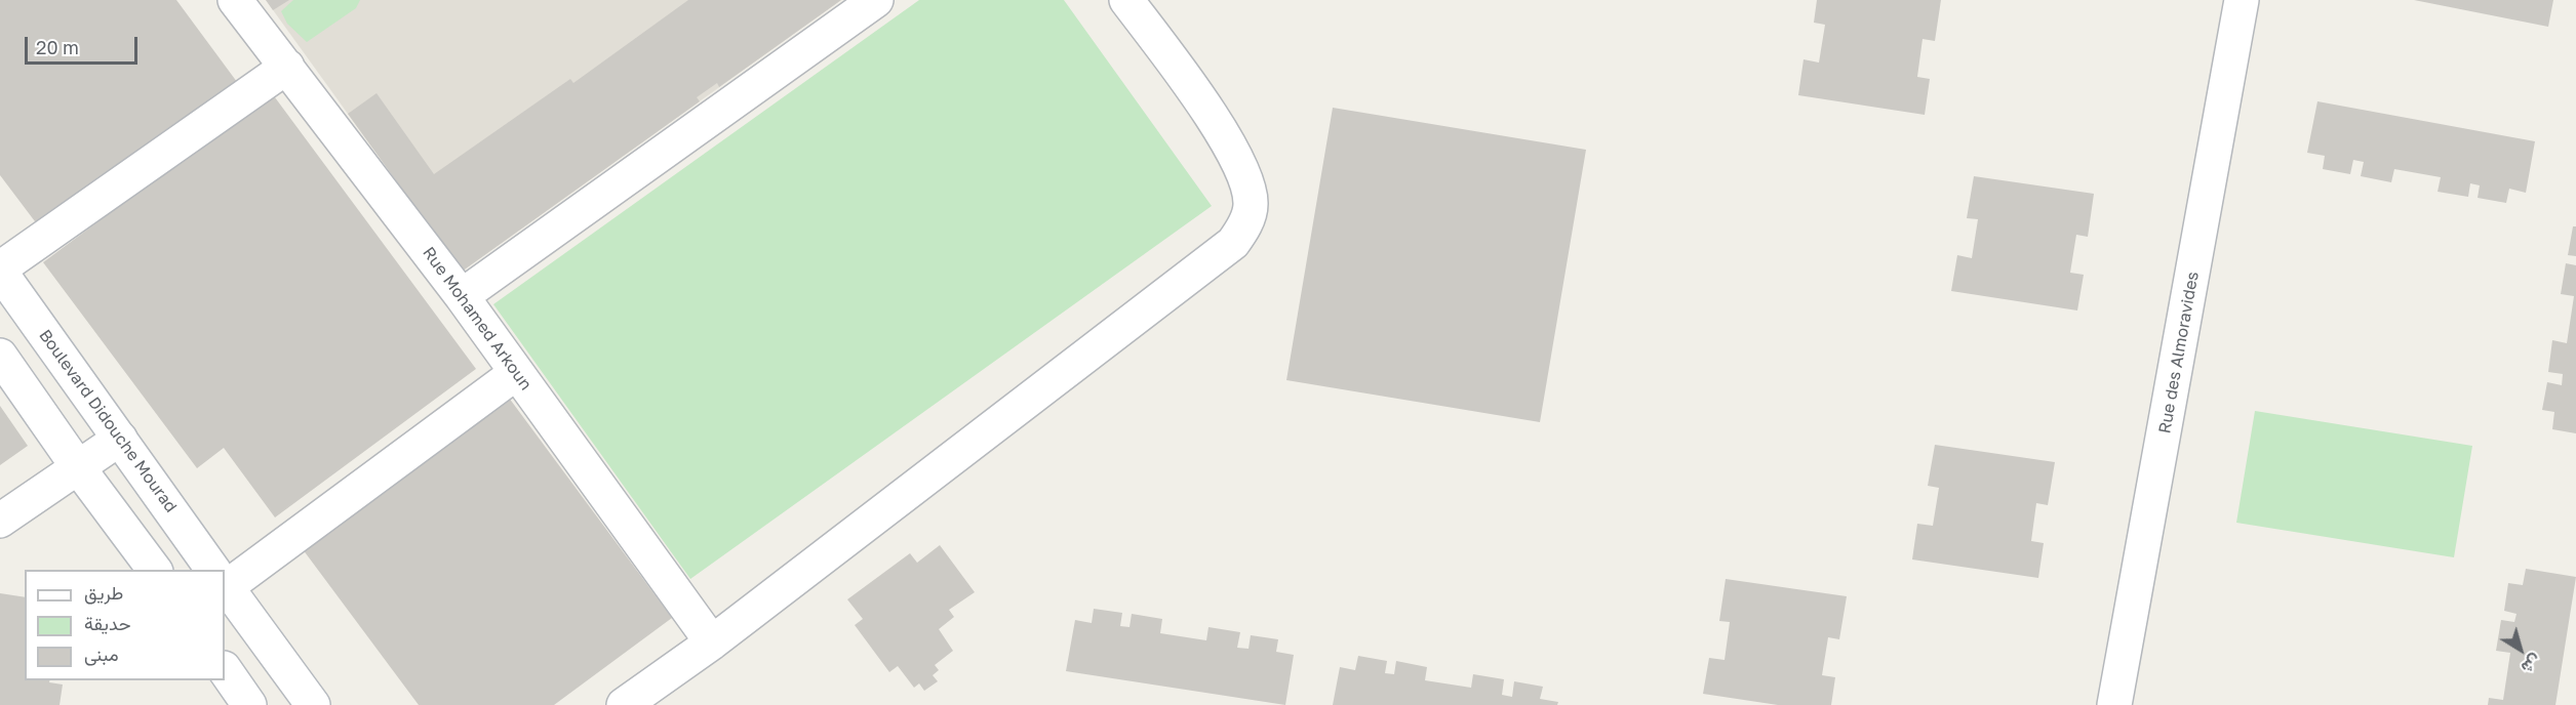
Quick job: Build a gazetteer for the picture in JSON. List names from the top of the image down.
{
  "streets": {
    "street": ["Rue Mohamed Arkoun", "Rue des Almoravides", "Boulevard Didouche Mourad"]
  },
  "legend": ["طريق", "حديقة", "مبنى"],
  "scale_bar": "20 m",
  "north": "bottom right"
}
